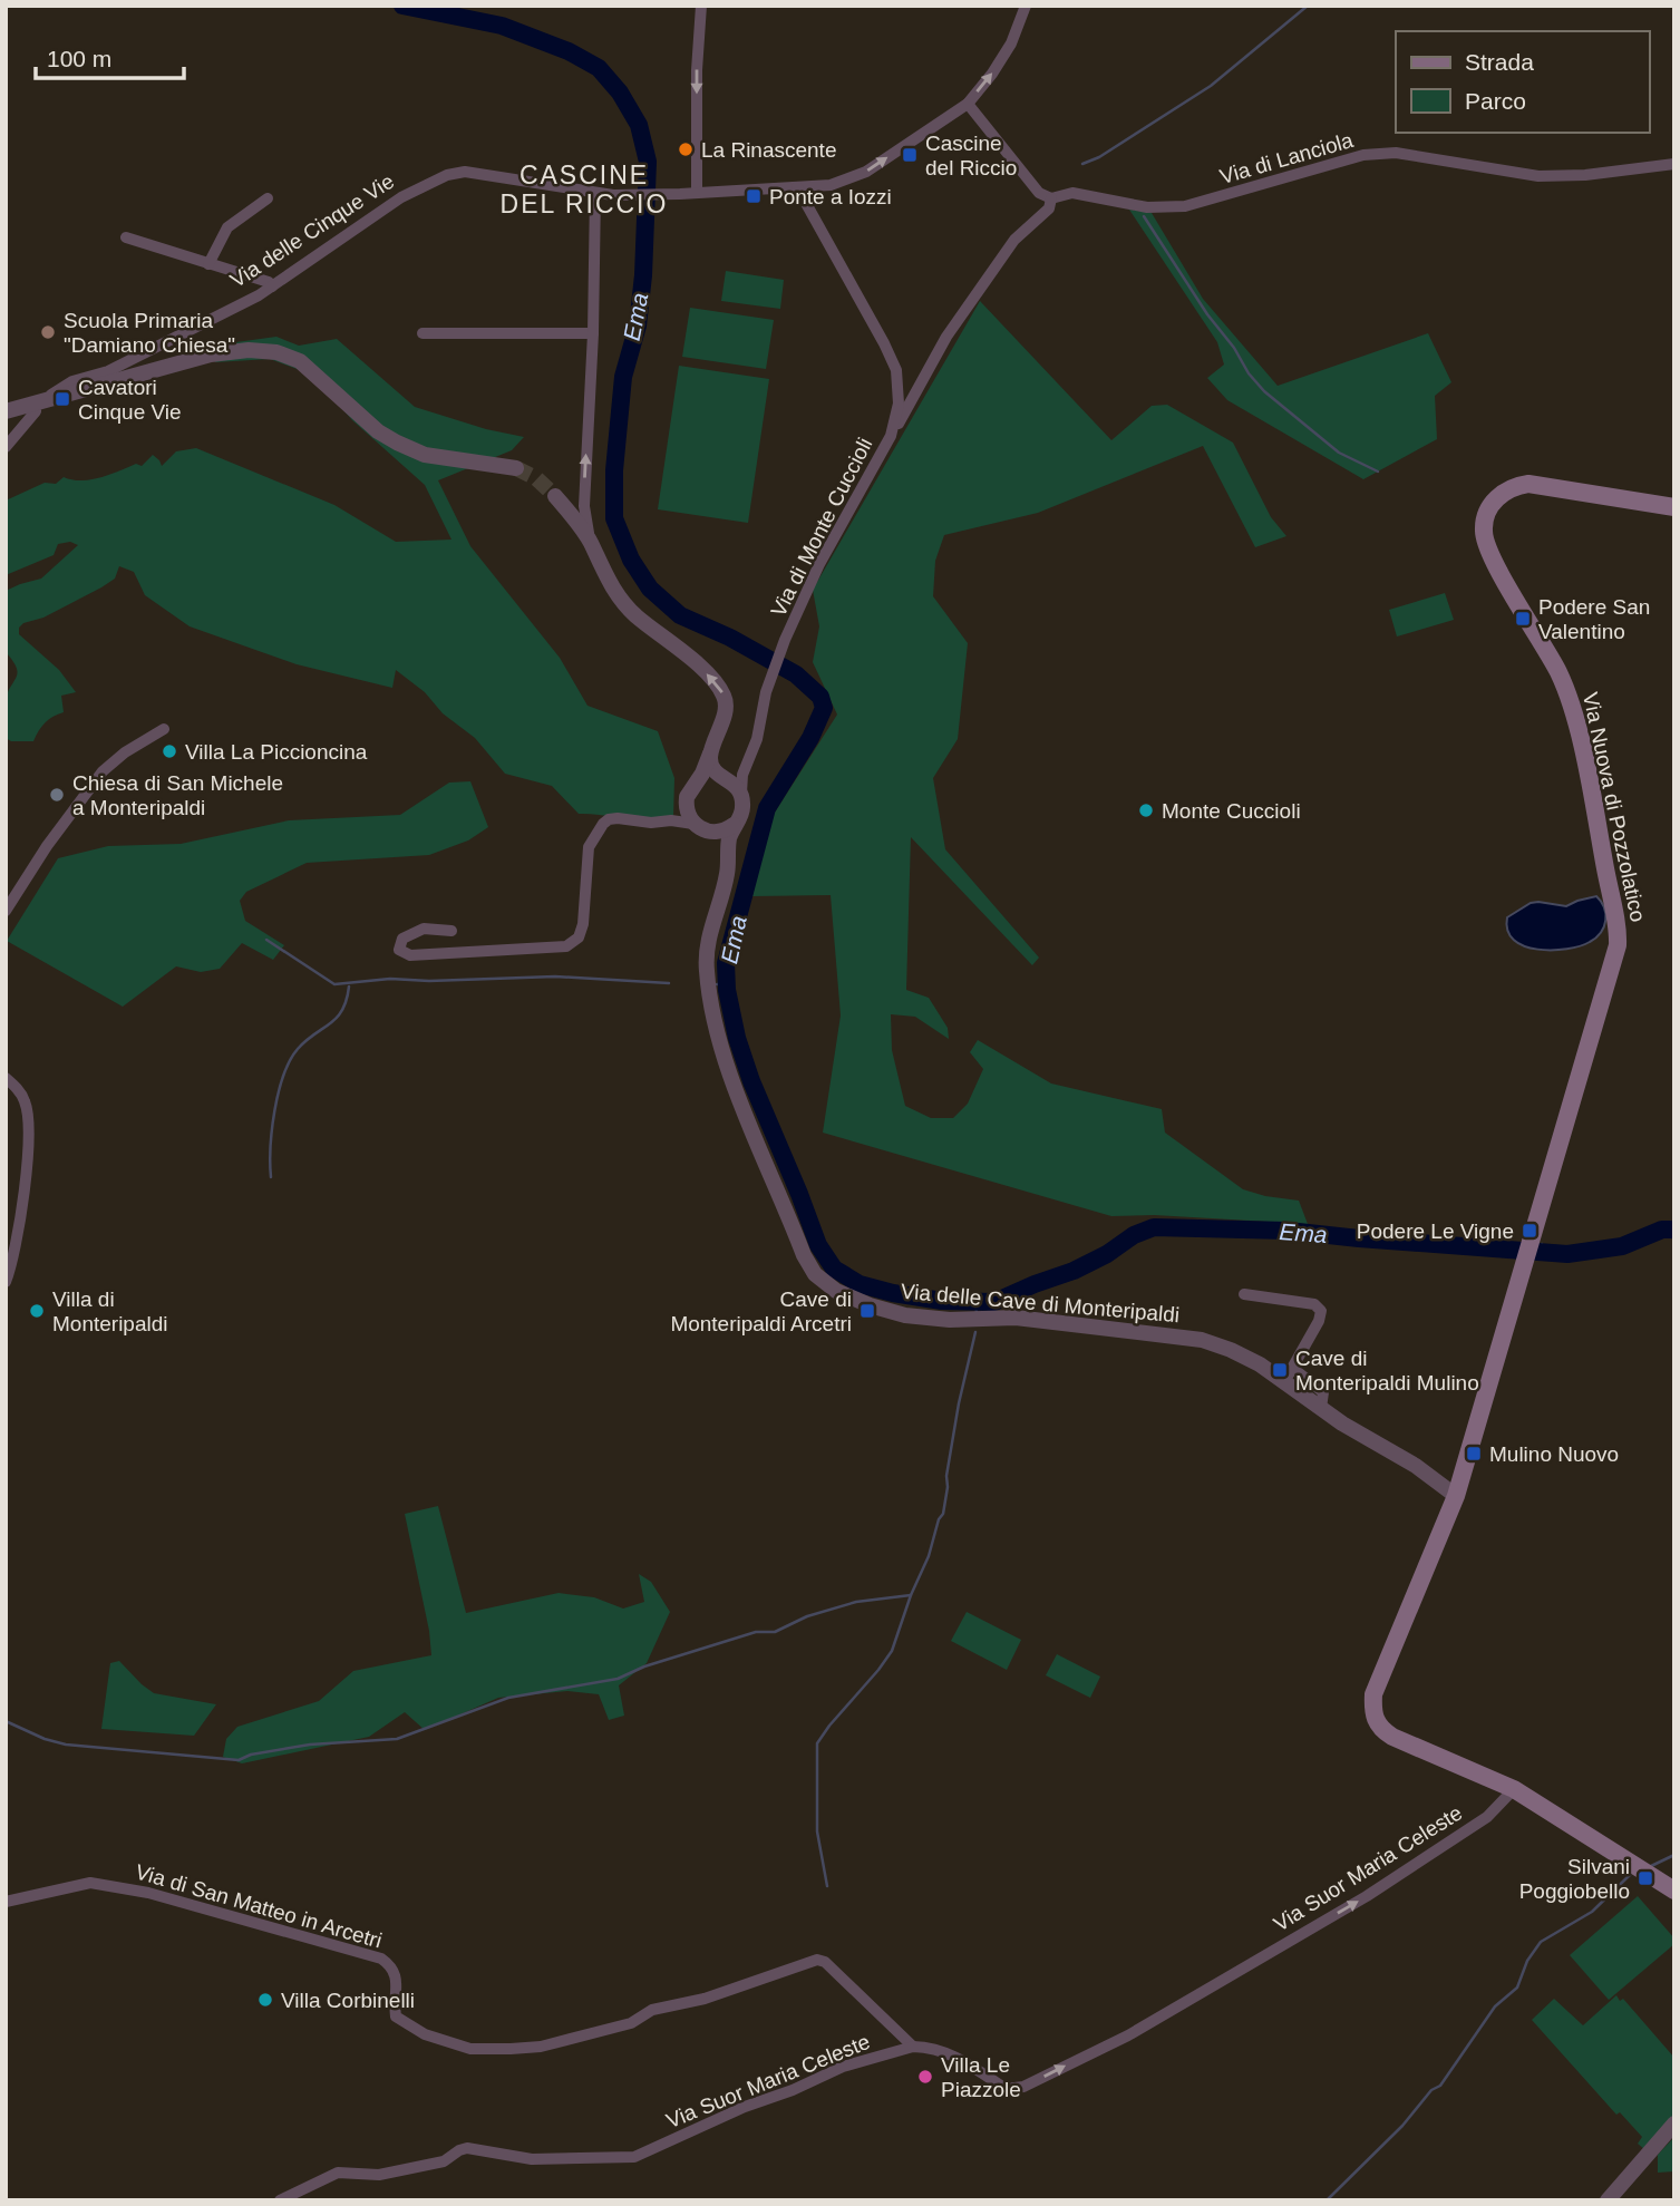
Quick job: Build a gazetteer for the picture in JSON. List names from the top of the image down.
{
  "streets": {
    "main road": ["Via Nuova di Pozzolatico"],
    "street": [
      "Via di Lanciola",
      "Via delle Cinque Vie",
      "Via di Monte Cuccioli",
      "Via delle Cave di Monteripaldi",
      "Via Suor Maria Celeste",
      "Via di San Matteo in Arcetri"
    ]
  },
  "crossings": [
    ["Via delle Cinque Vie", "Via di Monte Cuccioli"],
    ["Via di Monte Cuccioli", "Via delle Cave di Monteripaldi"],
    ["Via Nuova di Pozzolatico", "Via delle Cave di Monteripaldi"],
    ["Via Nuova di Pozzolatico", "Via Suor Maria Celeste"],
    ["Via Suor Maria Celeste", "Via di San Matteo in Arcetri"]
  ],
  "one_way": ["Via Suor Maria Celeste"],
  "districts": ["CASCINE DEL RICCIO"],
  "water": ["Ema"],
  "places": {
    "other": [
      "La Rinascente",
      "Scuola Primaria \"Damiano Chiesa\"",
      "Villa La Piccioncina",
      "Chiesa di San Michele a Monteripaldi",
      "Monte Cuccioli",
      "Villa di Monteripaldi",
      "Villa Corbinelli",
      "Villa Le Piazzole"
    ],
    "transit": [
      "Cascine del Riccio",
      "Ponte a Iozzi",
      "Cavatori Cinque Vie",
      "Podere San Valentino",
      "Podere Le Vigne",
      "Cave di Monteripaldi Arcetri",
      "Cave di Monteripaldi Mulino",
      "Mulino Nuovo",
      "Silvani Poggiobello"
    ]
  },
  "legend": ["Strada", "Parco"],
  "scale_bar": "100 m"
}
